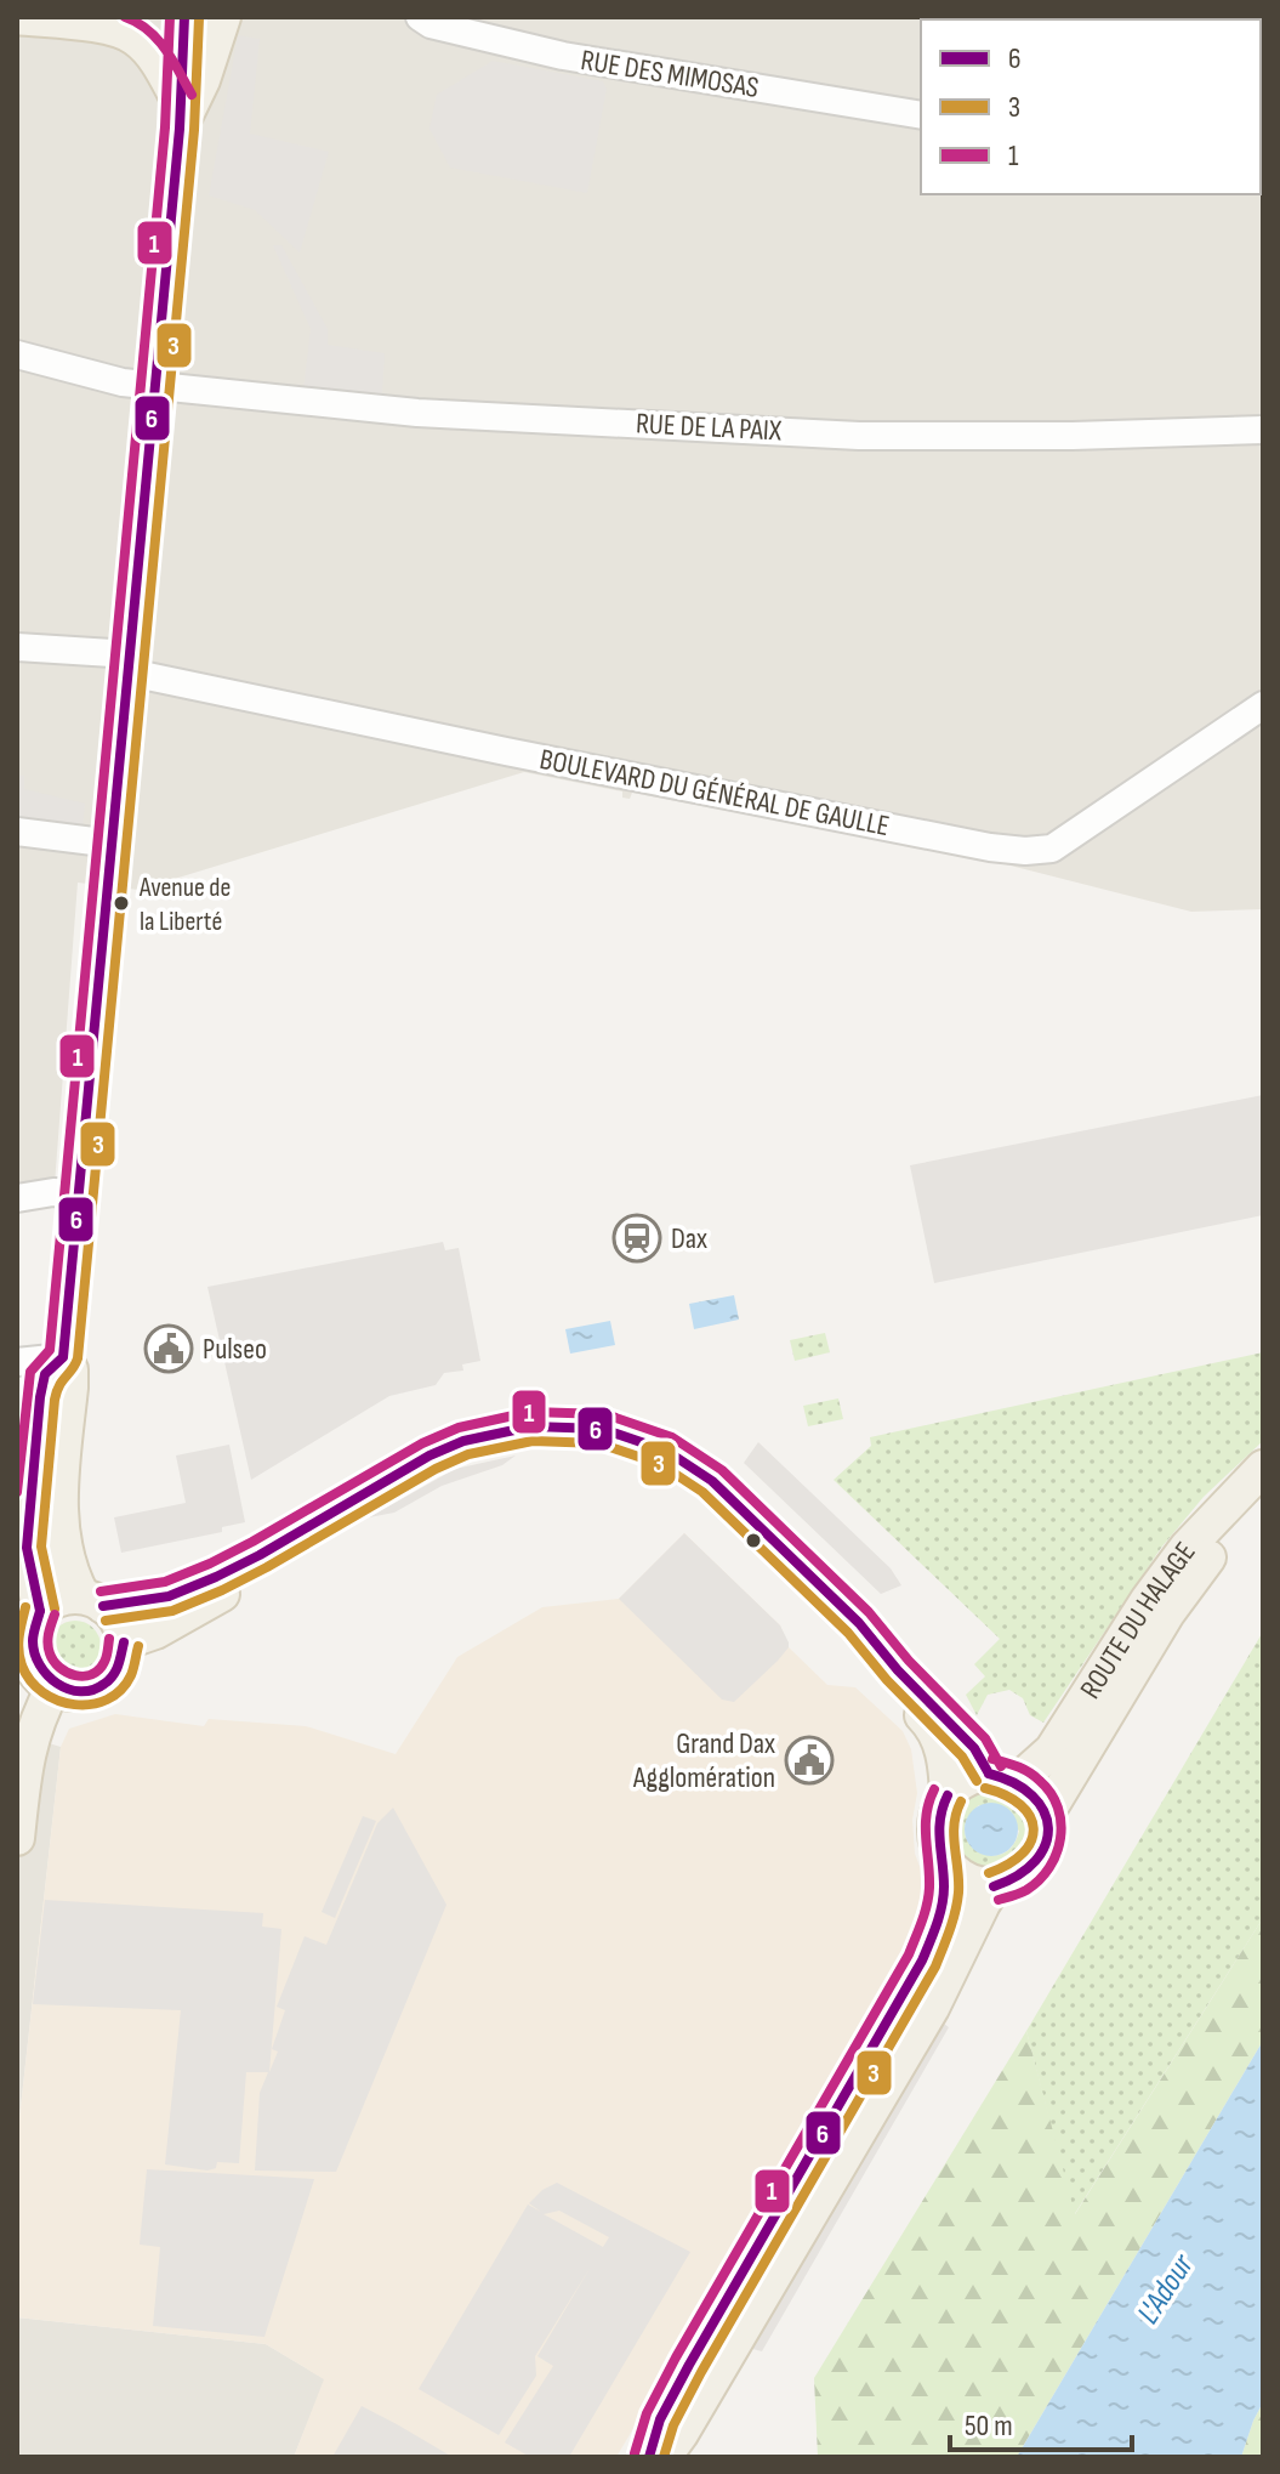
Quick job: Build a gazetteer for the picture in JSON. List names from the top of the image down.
{
  "streets": {
    "main road": ["ROUTE DU HALAGE"],
    "street": ["RUE DES MIMOSAS", "RUE DE LA PAIX", "BOULEVARD DU GÉNÉRAL DE GAULLE"]
  },
  "water": ["L'Adour"],
  "places": {
    "other": ["Avenue de la Liberté"],
    "station": ["Dax"],
    "public building": ["Pulseo", "Grand Dax Agglomération"]
  },
  "lines": ["transit line 6", "transit line 1", "transit line 3"],
  "legend": ["6", "3", "1"],
  "scale_bar": "50 m"
}
